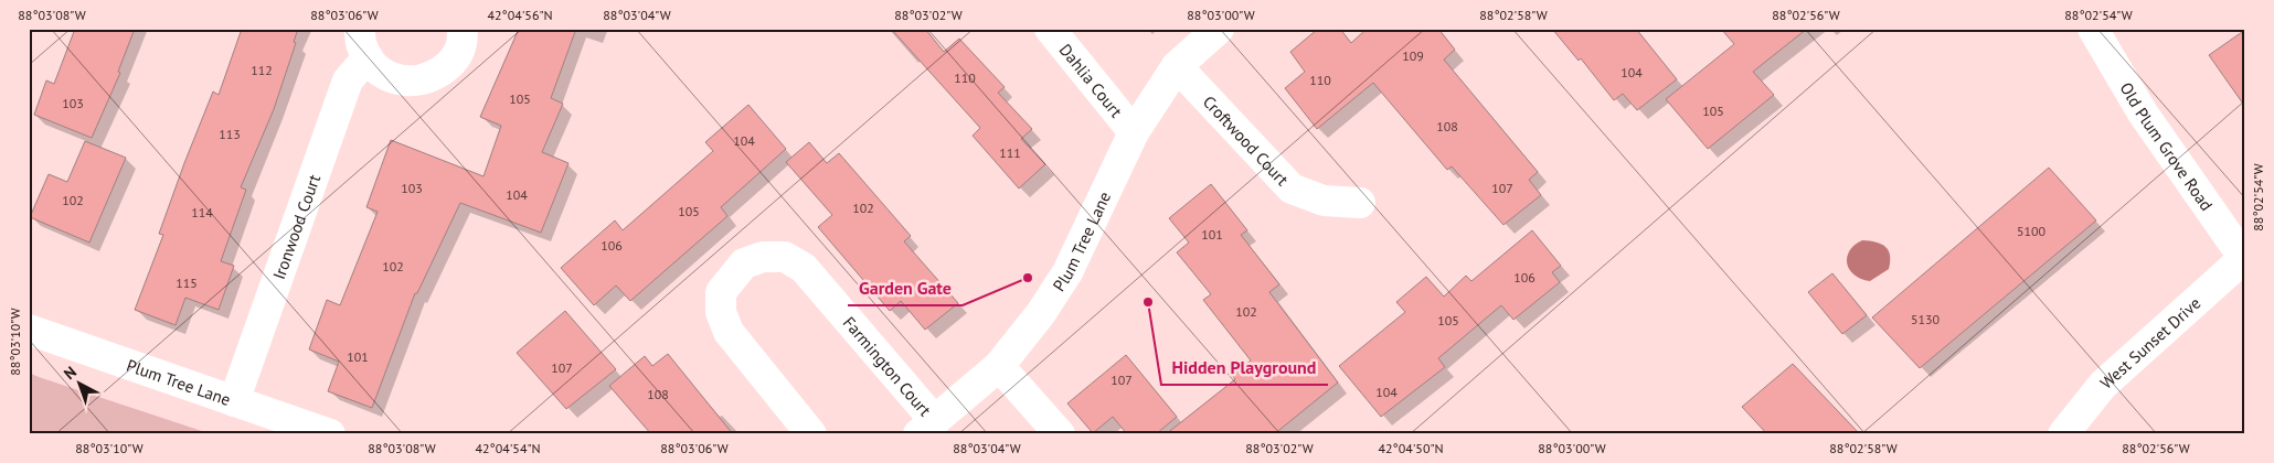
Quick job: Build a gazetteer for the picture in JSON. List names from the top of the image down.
{
  "streets": {
    "street": [
      "Dahlia Court",
      "Croftwood Court",
      "Old Plum Grove Road",
      "Ironwood Court",
      "Plum Tree Lane",
      "West Sunset Drive",
      "Farmington Court"
    ]
  },
  "crossings": [
    ["Dahlia Court", "Plum Tree Lane"],
    ["Croftwood Court", "Plum Tree Lane"],
    ["Old Plum Grove Road", "West Sunset Drive"],
    ["Ironwood Court", "Plum Tree Lane"],
    ["Plum Tree Lane", "Farmington Court"]
  ],
  "places": ["Garden Gate", "Hidden Playground"],
  "house_numbers": [
    "109",
    "112",
    "104",
    "110",
    "110",
    "105",
    "103",
    "105",
    "108",
    "113",
    "104",
    "111",
    "103",
    "107",
    "104",
    "102",
    "102",
    "105",
    "114",
    "5100",
    "101",
    "106",
    "102",
    "106",
    "115",
    "102",
    "5130",
    "105",
    "101",
    "107",
    "107",
    "104",
    "108"
  ],
  "north": "top left",
  "coordinates": [
    "88°03'08\"W",
    "88°03'06\"W",
    "42°04'56\"N",
    "88°03'04\"W",
    "88°03'02\"W",
    "88°03'00\"W",
    "88°02'58\"W",
    "88°02'56\"W",
    "88°02'54\"W",
    "88°03'10\"W",
    "42°04'54\"N",
    "42°04'50\"N"
  ]
}
